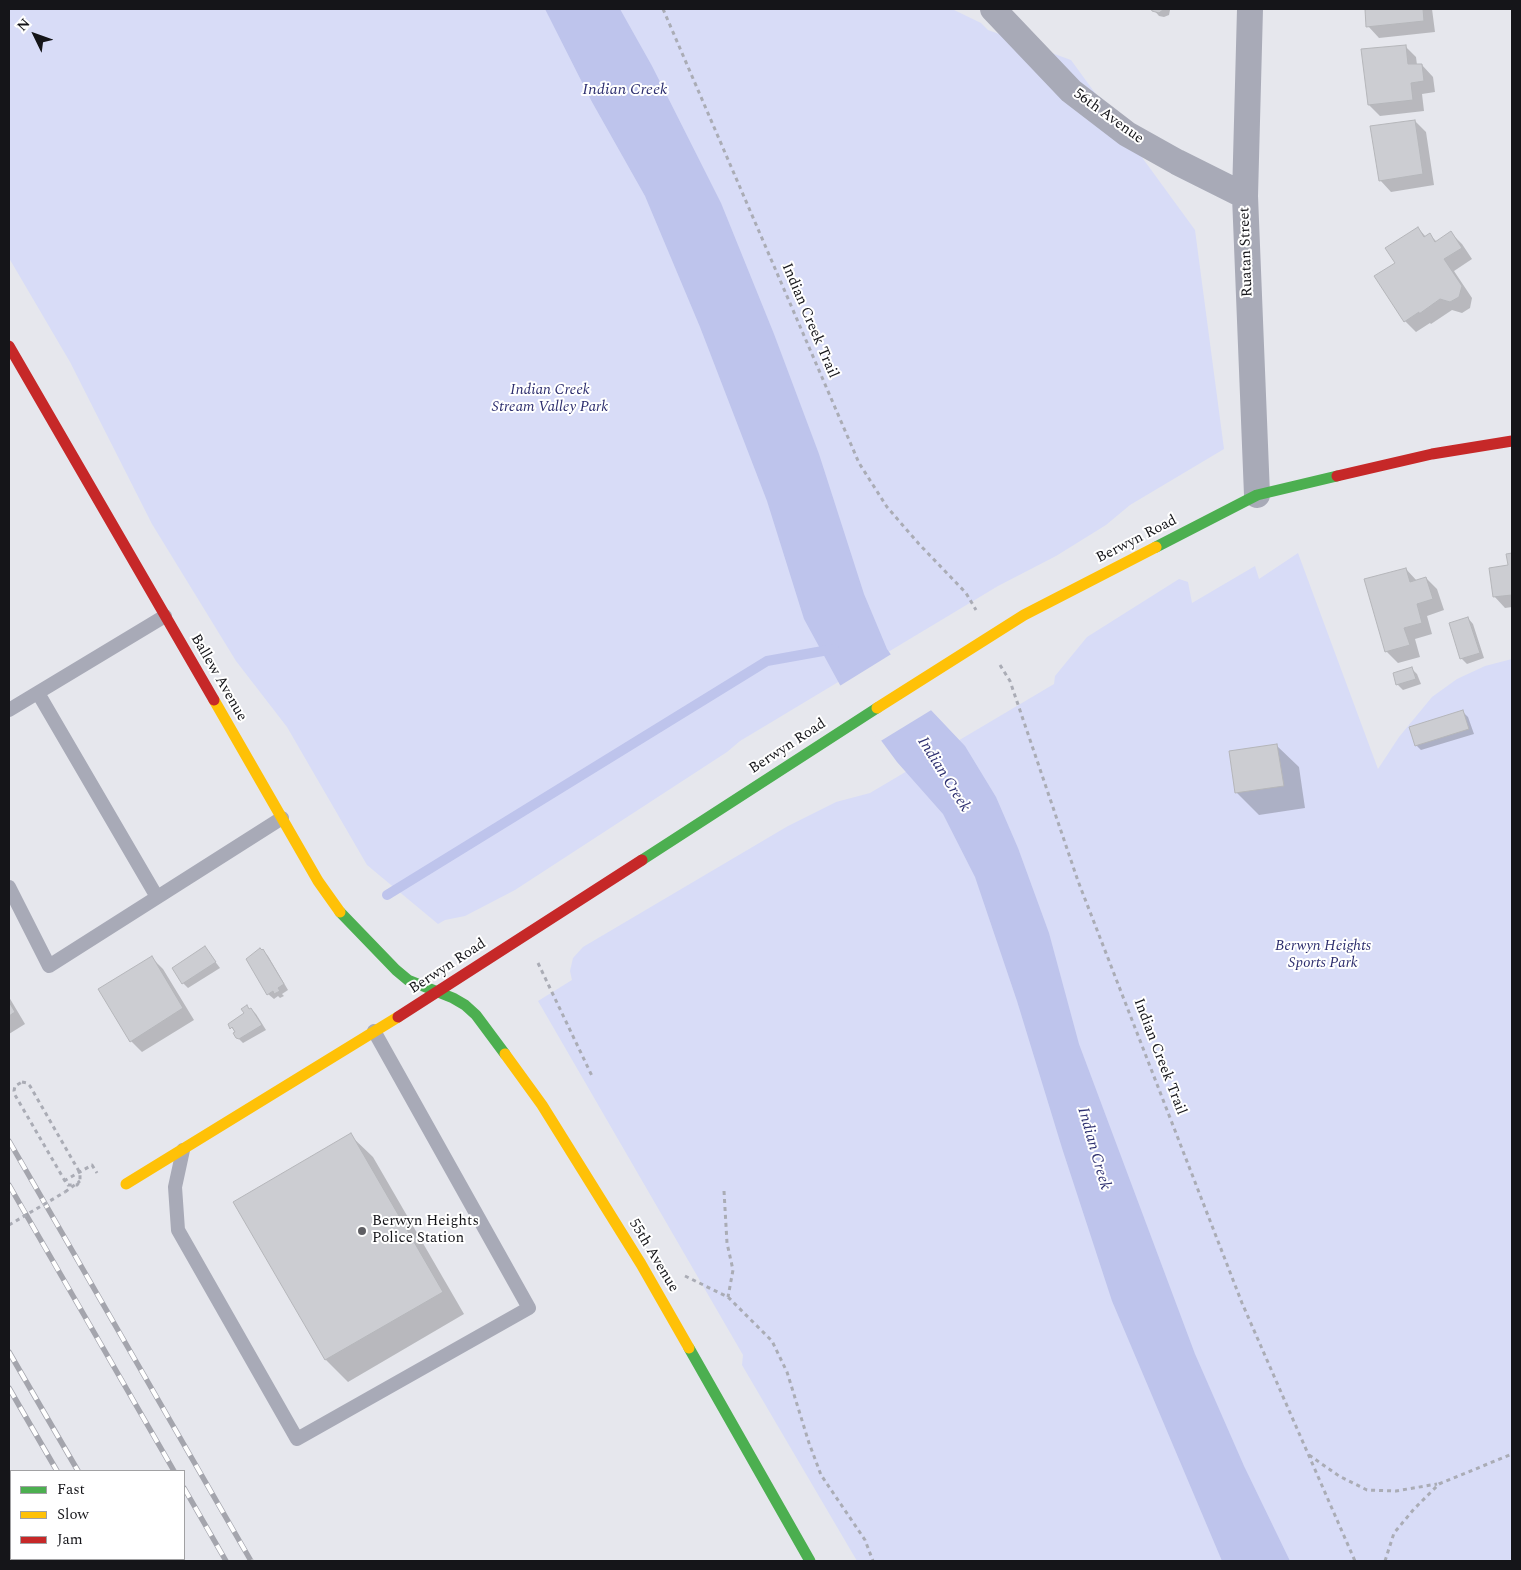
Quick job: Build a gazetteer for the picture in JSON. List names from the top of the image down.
{
  "streets": {
    "street": [
      "56th Avenue",
      "Ruatan Street",
      "Berwyn Road",
      "Ballew Avenue",
      "55th Avenue"
    ],
    "path": ["Indian Creek Trail"]
  },
  "crossings": [
    ["56th Avenue", "Ruatan Street"],
    ["Ruatan Street", "Berwyn Road"],
    ["Berwyn Road", "Ballew Avenue"],
    ["Berwyn Road", "55th Avenue"],
    ["Ballew Avenue", "55th Avenue"]
  ],
  "water": ["Indian Creek"],
  "parks": ["Indian Creek Stream Valley Park", "Berwyn Heights Sports Park"],
  "places": ["Berwyn Heights Police Station"],
  "legend": ["Fast", "Slow", "Jam"],
  "north": "top left"
}
